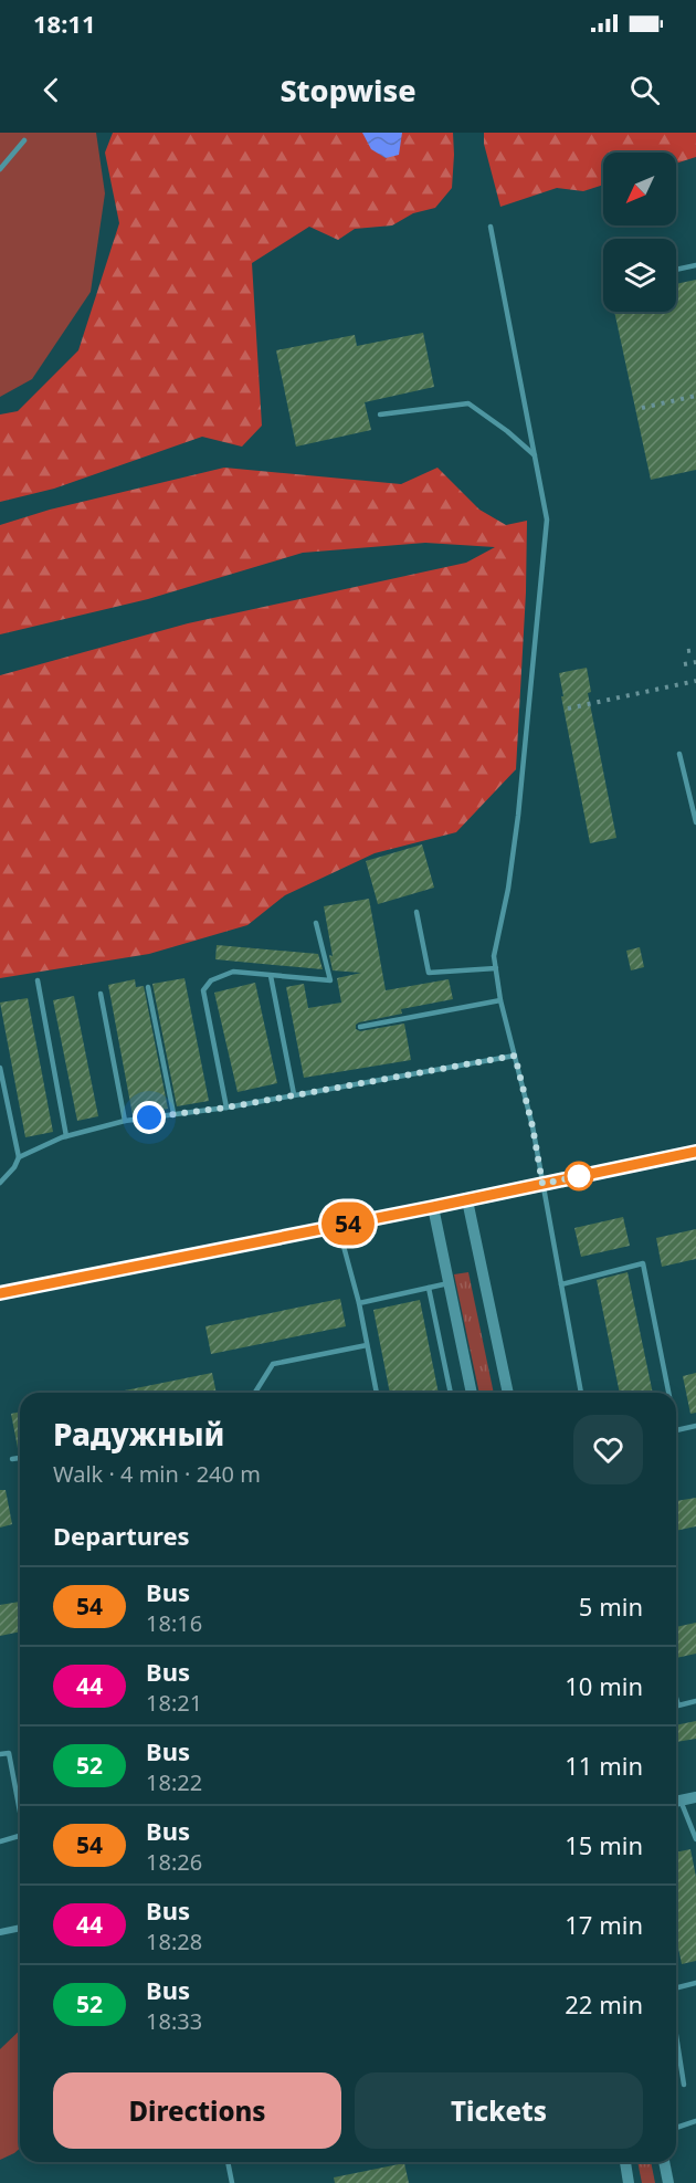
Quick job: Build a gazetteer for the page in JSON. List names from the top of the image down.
{
  "lines": ["bus line 54"],
  "north": "bottom left",
  "page": {
    "status": "18:11",
    "header": "Stopwise",
    "on_map": "54",
    "heading": [
      ["Радужный", "Walk · 4 min · 240 m"],
      "Departures"
    ],
    "list": [
      {
        "mark": "54",
        "name": "Bus",
        "note": "18:16",
        "value": "5 min"
      },
      {
        "mark": "44",
        "name": "Bus",
        "note": "18:21",
        "value": "10 min"
      },
      {
        "mark": "52",
        "name": "Bus",
        "note": "18:22",
        "value": "11 min"
      },
      {
        "mark": "54",
        "name": "Bus",
        "note": "18:26",
        "value": "15 min"
      },
      {
        "mark": "44",
        "name": "Bus",
        "note": "18:28",
        "value": "17 min"
      },
      {
        "mark": "52",
        "name": "Bus",
        "note": "18:33",
        "value": "22 min"
      }
    ],
    "buttons": ["Directions", "Tickets"]
  }
}
